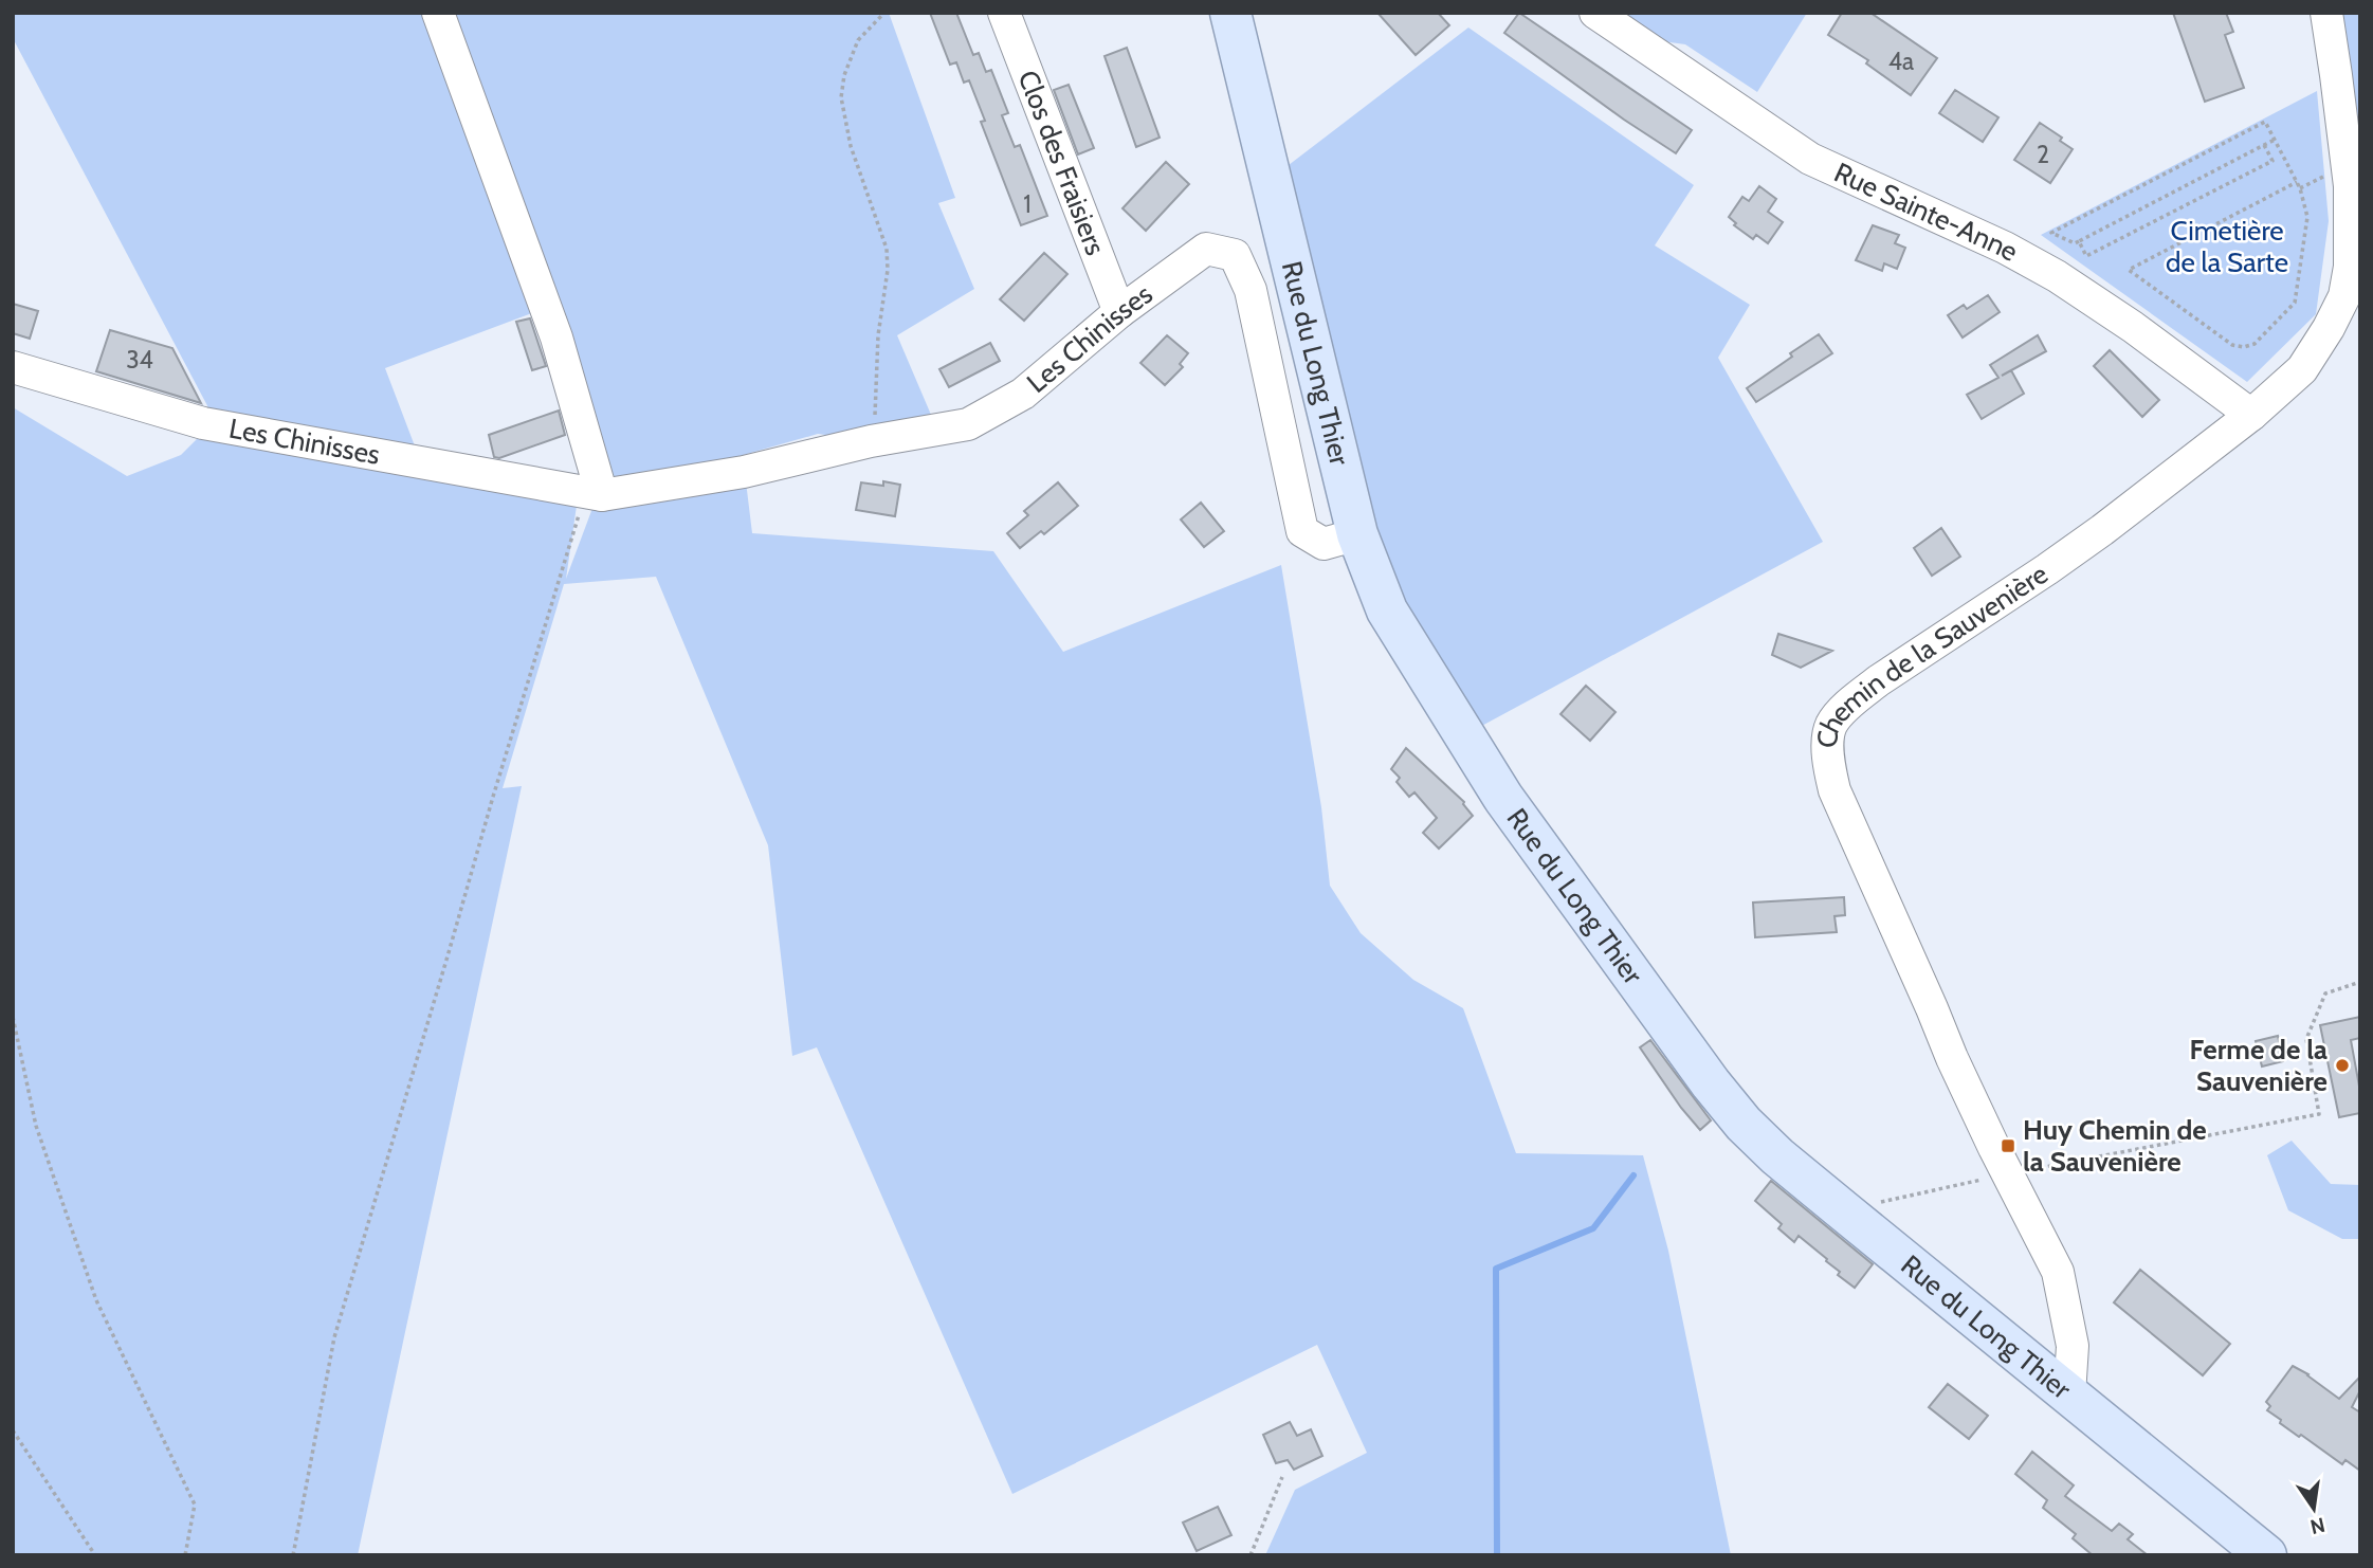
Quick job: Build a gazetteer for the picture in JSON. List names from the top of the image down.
{
  "streets": {
    "main road": ["Rue du Long Thier"],
    "street": [
      "Clos des Fraisiers",
      "Rue Sainte-Anne",
      "Les Chinisses",
      "Chemin de la Sauvenière"
    ]
  },
  "crossings": [
    ["Clos des Fraisiers", "Les Chinisses"],
    ["Rue Sainte-Anne", "Chemin de la Sauvenière"],
    ["Les Chinisses", "Rue du Long Thier"],
    ["Rue du Long Thier", "Chemin de la Sauvenière"]
  ],
  "parks": ["Cimetière de la Sarte"],
  "places": {
    "other": ["Ferme de la Sauvenière"],
    "transit": ["Huy Chemin de la Sauvenière"]
  },
  "house_numbers": [
    "4a",
    "2",
    "1",
    "34"
  ],
  "north": "bottom"
}
